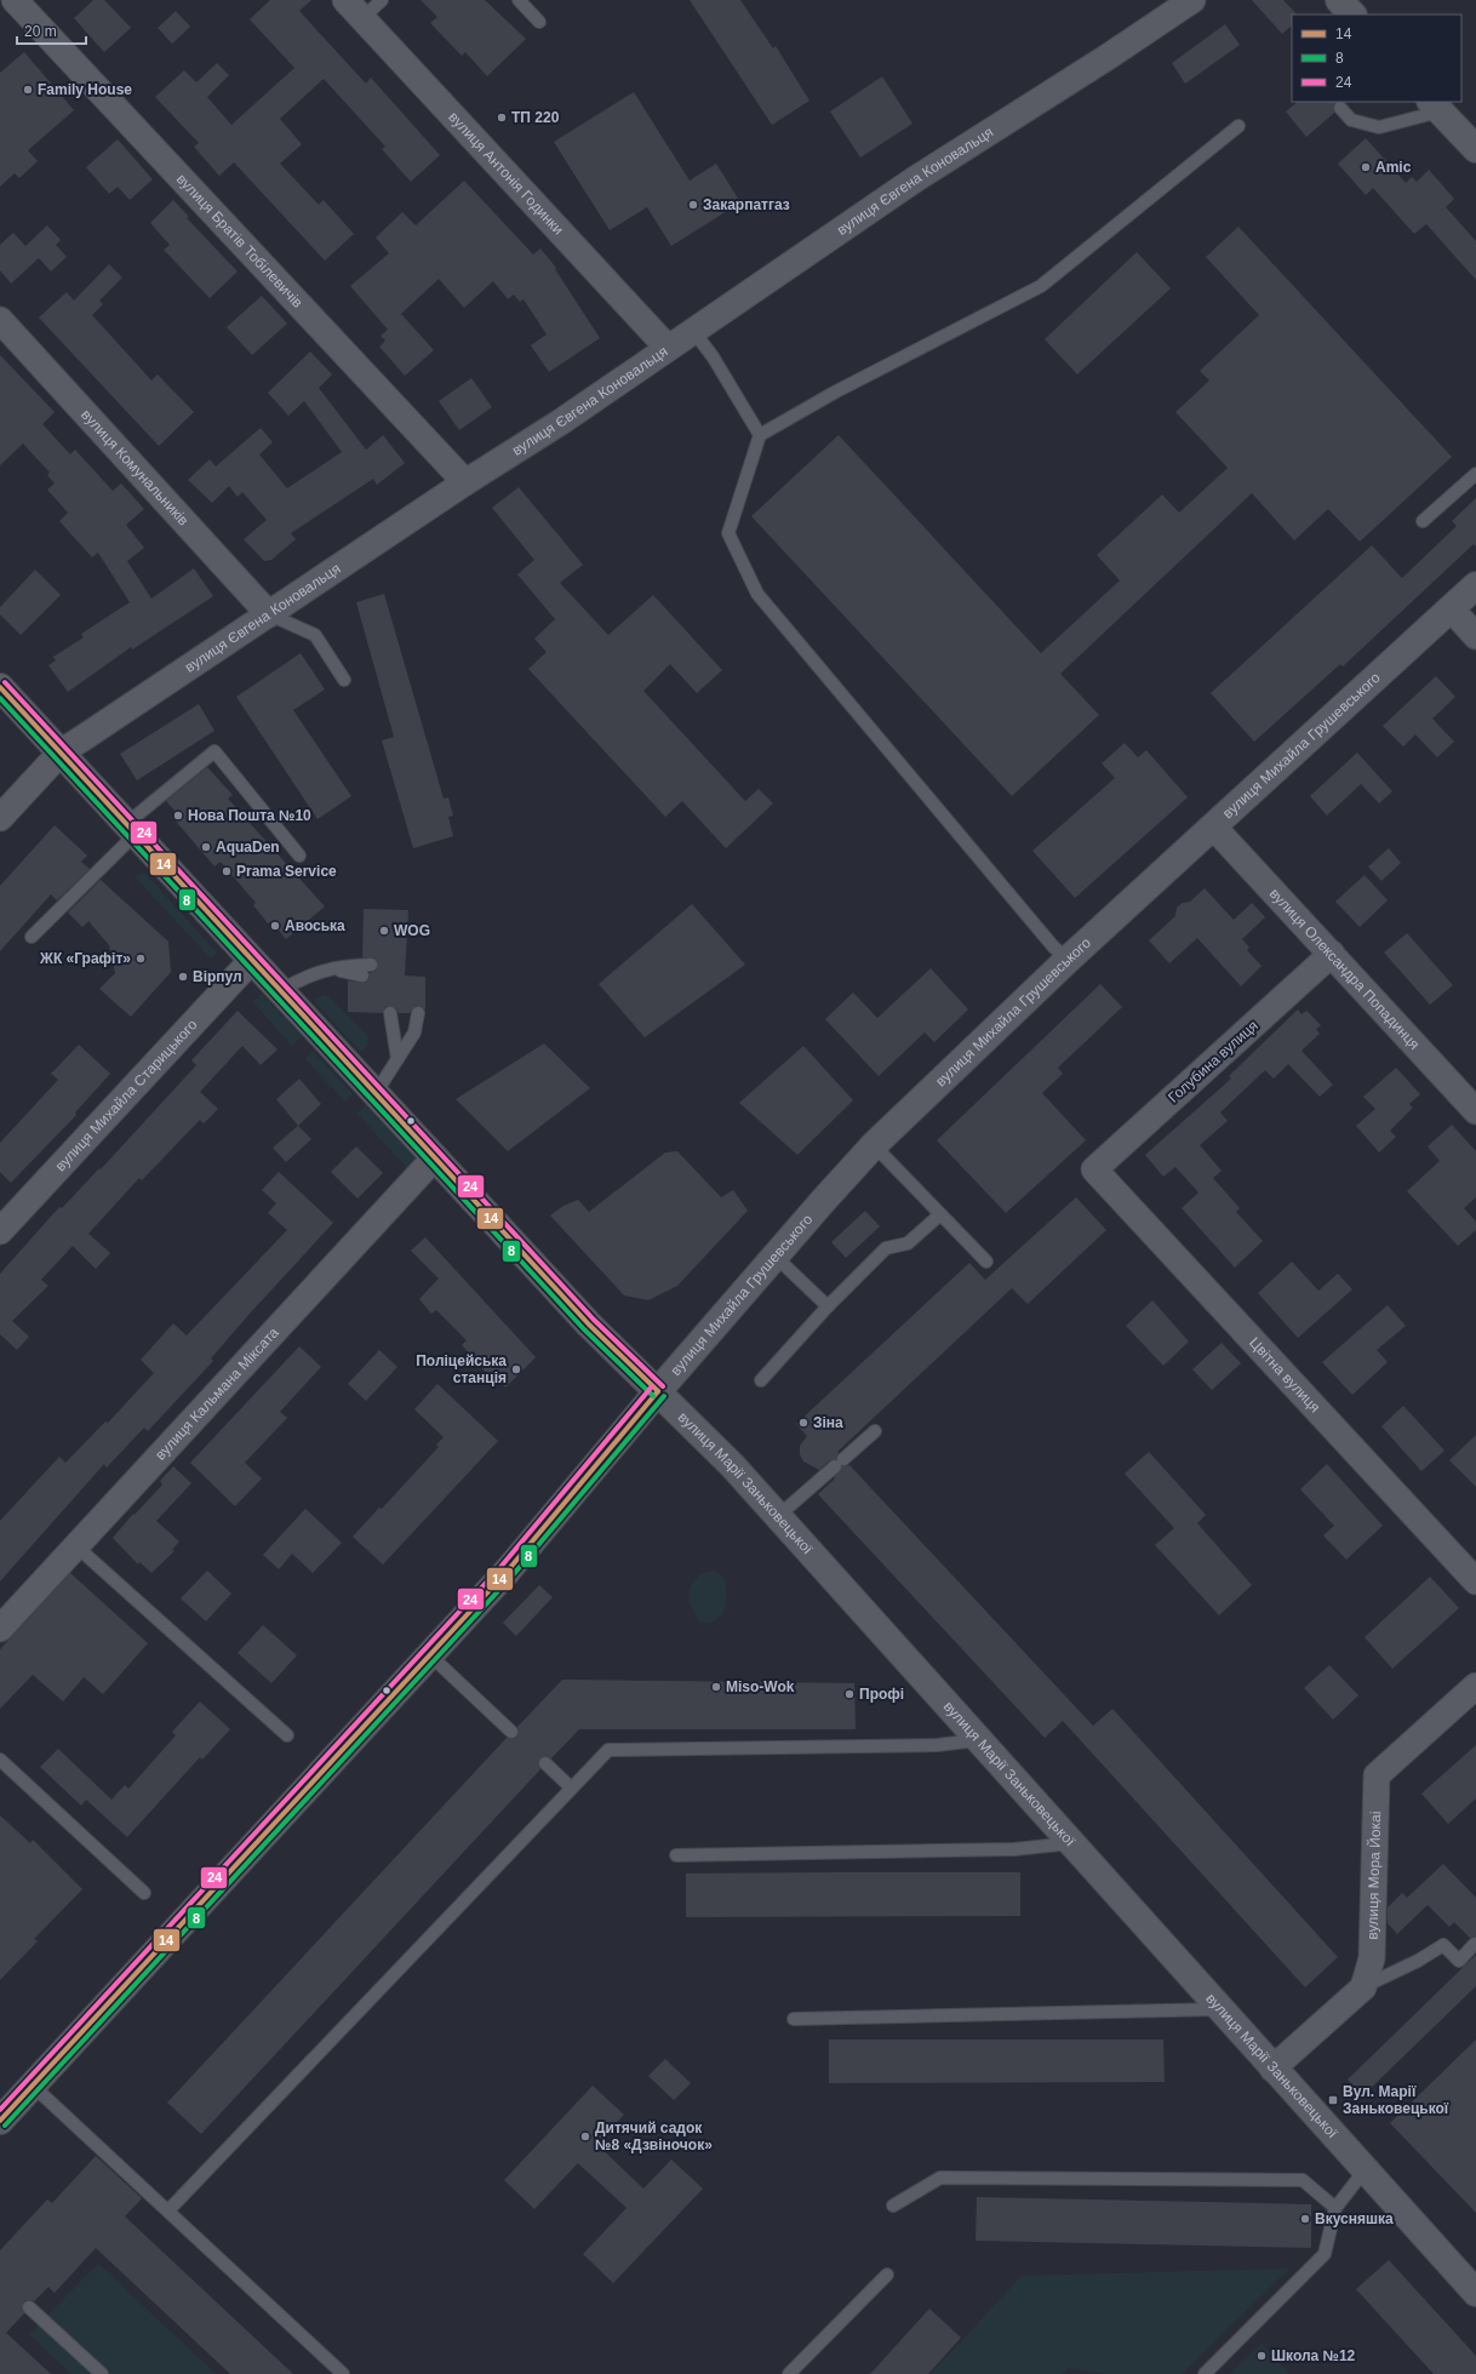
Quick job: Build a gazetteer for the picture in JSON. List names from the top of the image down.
{
  "streets": {
    "street": [
      "вулиця Антонія Годинки",
      "вулиця Євгена Коновальця",
      "вулиця Братів Тобілевичів",
      "вулиця Комунальників",
      "вулиця Михайла Грушевського",
      "вулиця Олександра Попадинця",
      "Голубина вулиця",
      "вулиця Михайла Старицького",
      "Цвітна вулиця",
      "вулиця Кальмана Міксата",
      "вулиця Марії Заньковецької",
      "вулиця Мора Йокаі"
    ]
  },
  "crossings": [
    ["вулиця Антонія Годинки", "вулиця Євгена Коновальця"],
    ["вулиця Євгена Коновальця", "вулиця Братів Тобілевичів"],
    ["вулиця Євгена Коновальця", "вулиця Комунальників"],
    ["вулиця Євгена Коновальця", "вулиця Марії Заньковецької"],
    ["вулиця Михайла Грушевського", "вулиця Олександра Попадинця"],
    ["вулиця Михайла Грушевського", "вулиця Марії Заньковецької"],
    ["вулиця Олександра Попадинця", "Голубина вулиця"],
    ["Голубина вулиця", "Цвітна вулиця"],
    ["вулиця Михайла Старицького", "вулиця Марії Заньковецької"],
    ["вулиця Кальмана Міксата", "вулиця Марії Заньковецької"]
  ],
  "places": {
    "other": [
      "Family House",
      "ТП 220",
      "Amic",
      "Закарпатгаз",
      "Нова Пошта №10",
      "AquaDen",
      "Prama Service",
      "Авоська",
      "WOG",
      "ЖК «Графіт»",
      "Вірпул",
      "Поліцейська станція",
      "Зіна",
      "Miso-Wok",
      "Профі",
      "Дитячий садок №8 «Дзвіночок»",
      "Вкусняшка",
      "Школа №12"
    ],
    "transit": ["Вул. Марії Заньковецької"]
  },
  "lines": ["transit line 24", "transit line 14", "transit line 8"],
  "legend": ["14", "8", "24"],
  "scale_bar": "20 m"
}
